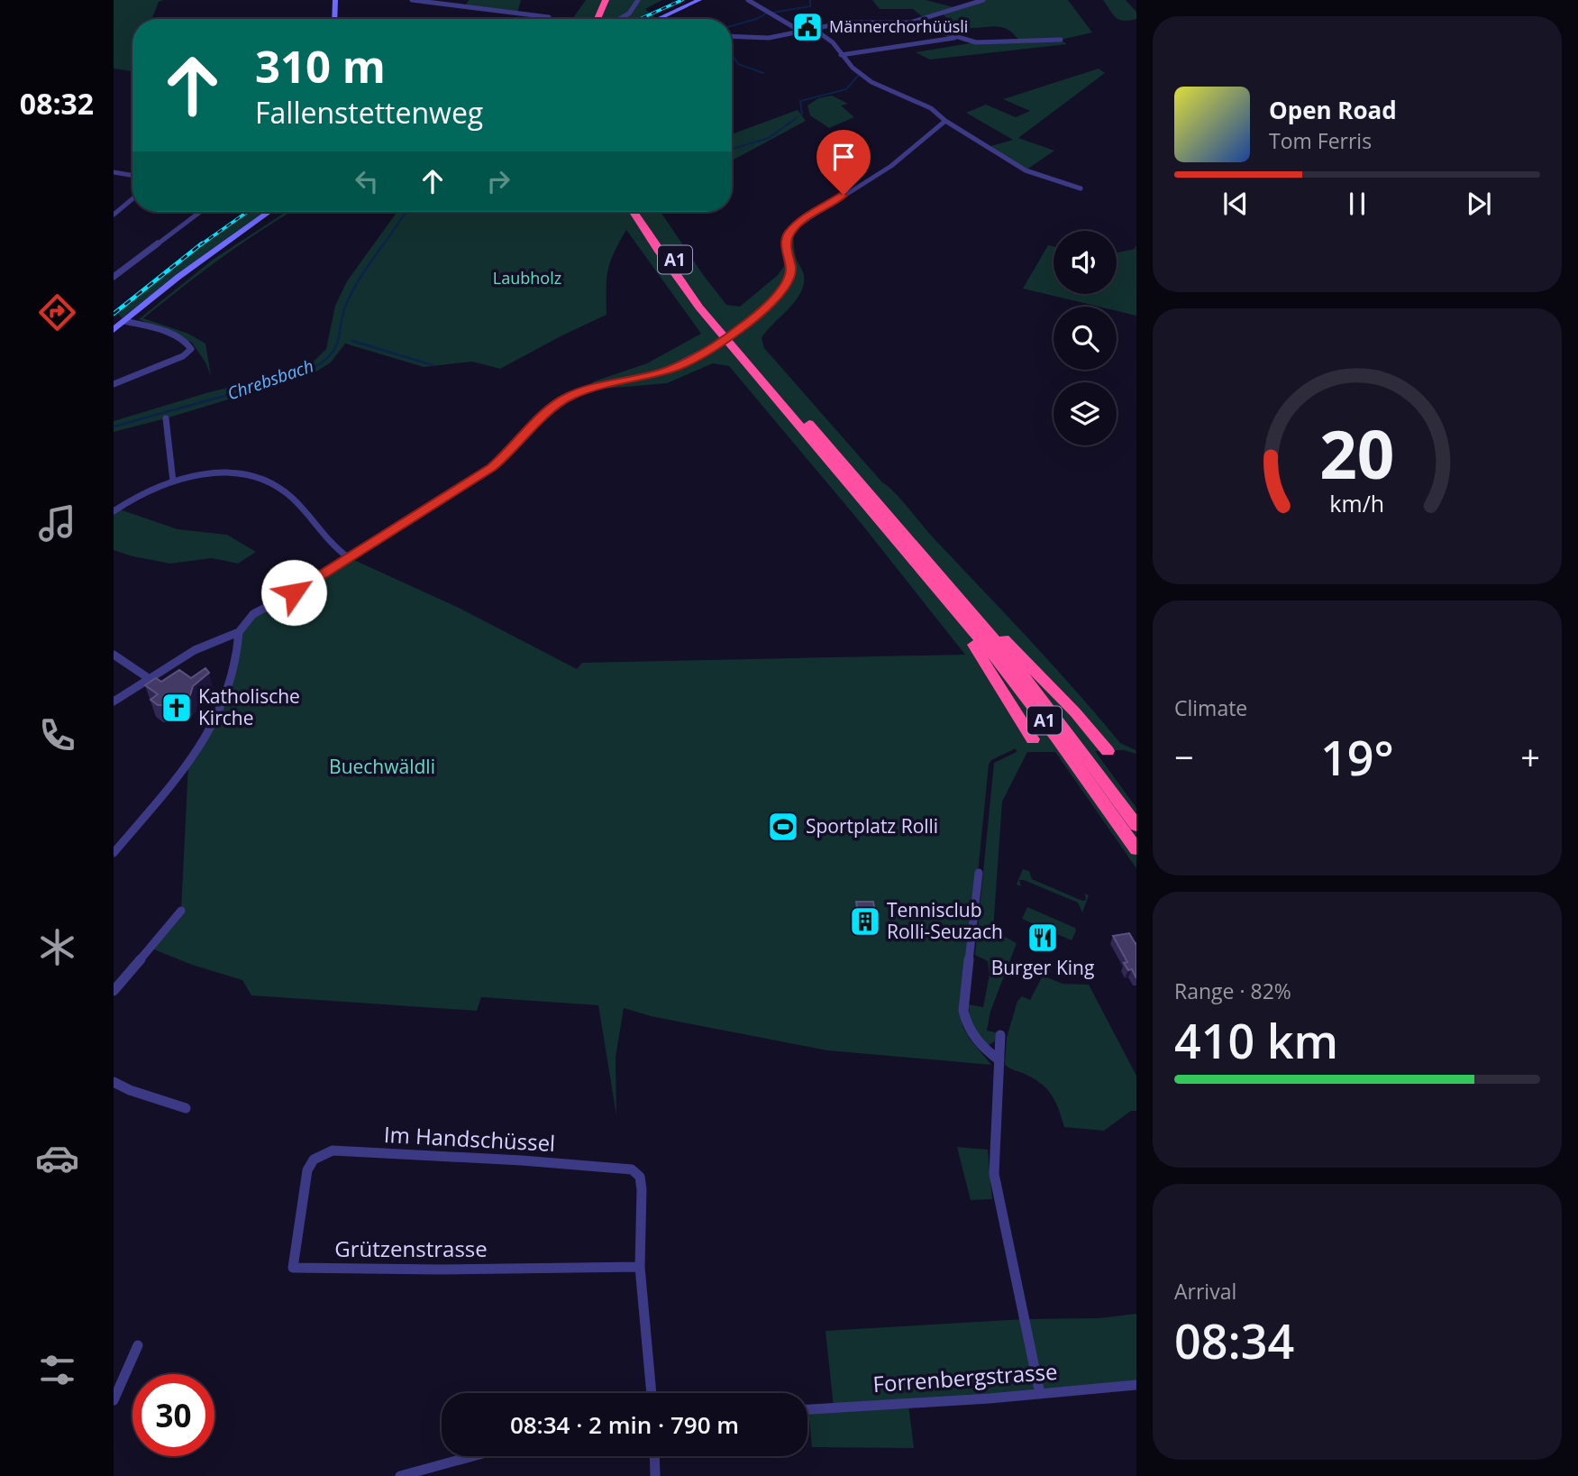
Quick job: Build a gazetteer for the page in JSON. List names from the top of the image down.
{
  "streets": {
    "highway": ["A1"],
    "street": ["Im Handschüssel", "Grützenstrasse", "Forrenbergstrasse"]
  },
  "crossings": [
    ["Im Handschüssel", "Grützenstrasse"]
  ],
  "water": ["Chrebsbach"],
  "parks": ["Laubholz", "Buechwäldli"],
  "places": {
    "public building": ["Männerchorhüüsli"],
    "church": ["Katholische Kirche"],
    "sports": ["Sportplatz Rolli"],
    "building": ["Tennisclub Rolli-Seuzach"],
    "restaurant": ["Burger King"]
  },
  "page": {
    "tabs": "08:32",
    "turn": ["310 m", "Fallenstettenweg"],
    "song": ["Open Road", "Tom Ferris"],
    "tile": [
      "Climate",
      ["Range · 82%", "410 km"],
      ["Arrival", "08:34"]
    ],
    "heat": ["−", "19°", "+"],
    "limit": "30",
    "trip": "08:34 · 2 min · 790 m",
    "gauge": ["20", "km/h"]
  }
}
